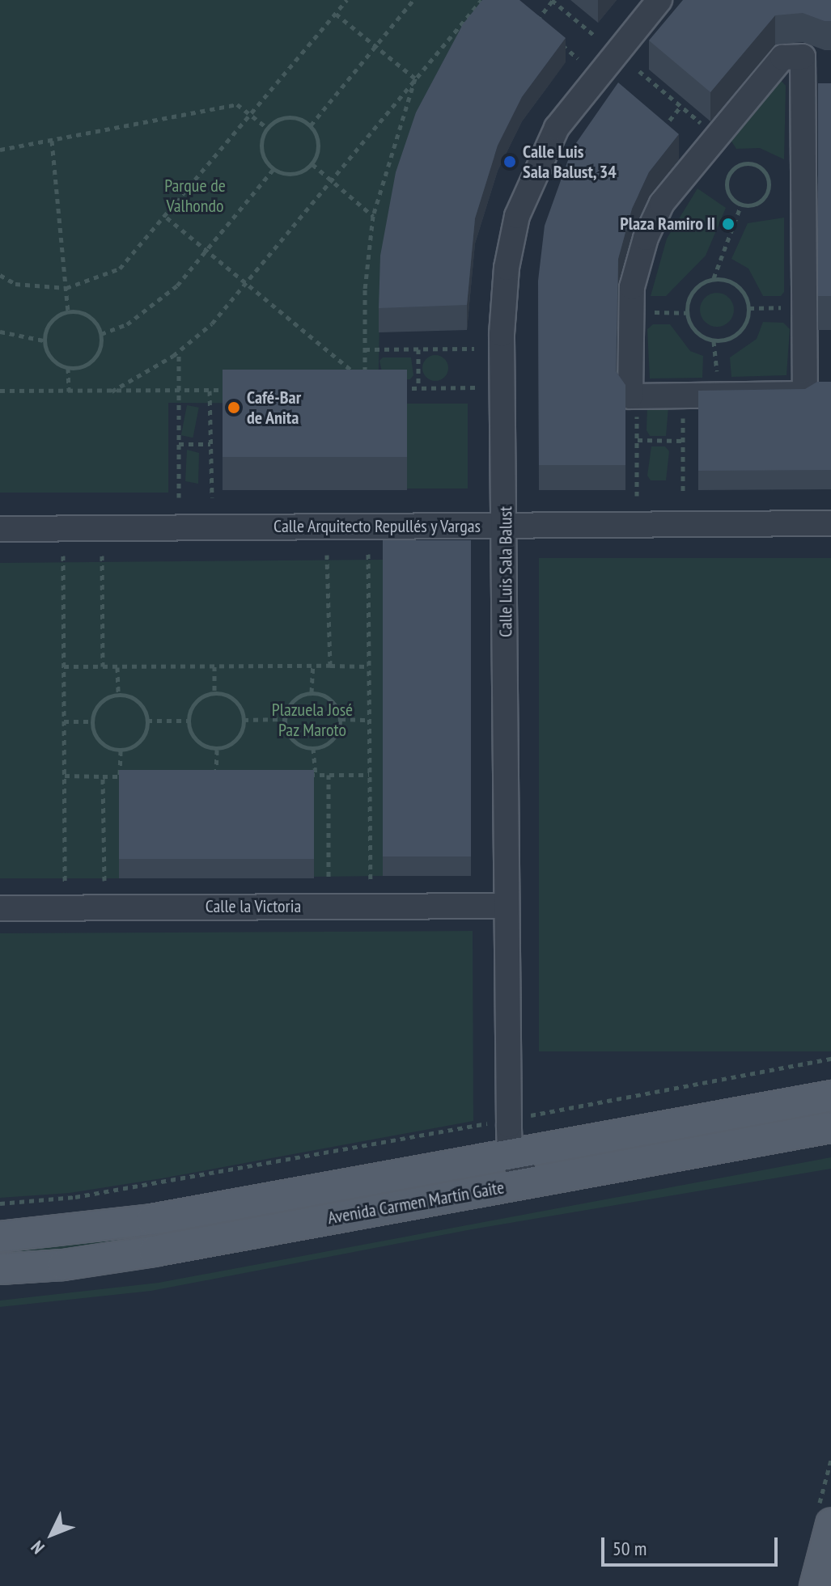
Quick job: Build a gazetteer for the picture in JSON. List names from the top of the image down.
{
  "streets": {
    "main road": ["Avenida Carmen Martín Gaite"],
    "street": ["Calle Arquitecto Repullés y Vargas", "Calle Luis Sala Balust", "Calle la Victoria"]
  },
  "crossings": [
    ["Calle Arquitecto Repullés y Vargas", "Calle Luis Sala Balust"],
    ["Calle Luis Sala Balust", "Calle la Victoria"],
    ["Calle Luis Sala Balust", "Avenida Carmen Martín Gaite"]
  ],
  "parks": ["Parque de Valhondo", "Plazuela José Paz Maroto"],
  "places": ["Calle Luis Sala Balust, 34", "Plaza Ramiro II", "Café-Bar de Anita"],
  "scale_bar": "50 m",
  "north": "bottom left"
}
